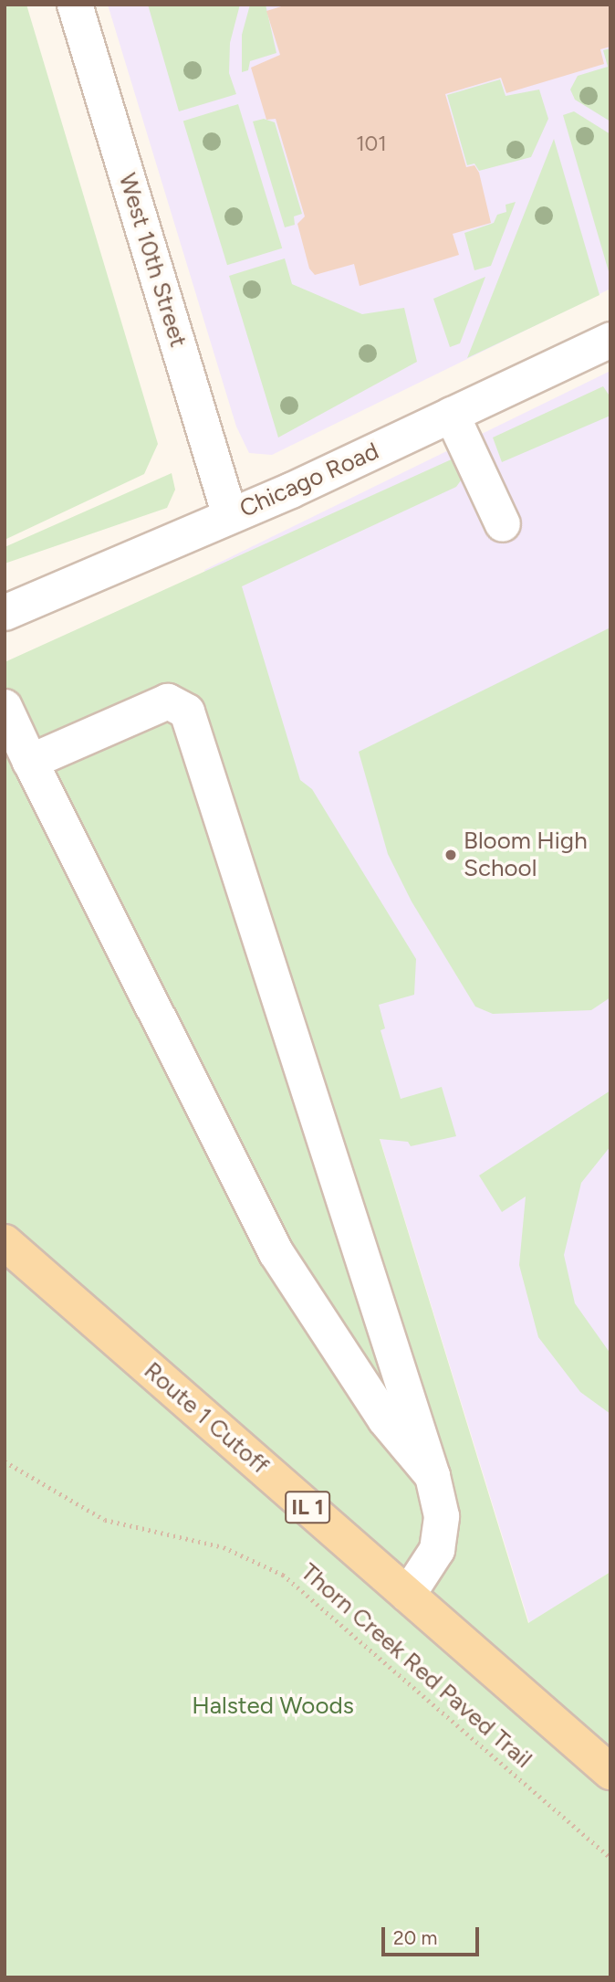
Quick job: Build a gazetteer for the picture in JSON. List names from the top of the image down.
{
  "streets": {
    "main road": ["Route 1 Cutoff", "IL 1"],
    "street": ["West 10th Street", "Chicago Road"],
    "path": ["Thorn Creek Red Paved Trail"]
  },
  "crossings": [
    ["West 10th Street", "Chicago Road"]
  ],
  "parks": ["Halsted Woods"],
  "places": ["Bloom High School"],
  "house_numbers": ["101"],
  "scale_bar": "20 m"
}
